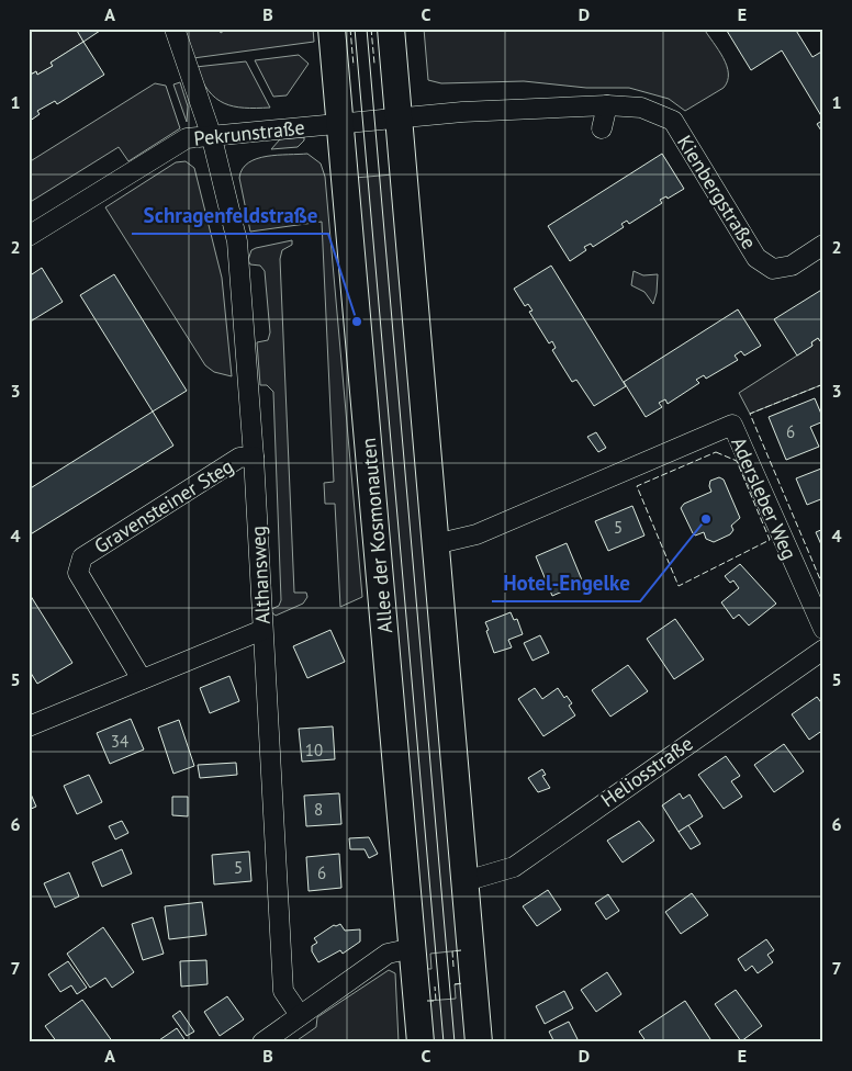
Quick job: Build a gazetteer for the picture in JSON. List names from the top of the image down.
{
  "streets": {
    "main road": ["Allee der Kosmonauten"],
    "street": [
      "Pekrunstraße",
      "Kienbergstraße",
      "Adersleber Weg",
      "Gravensteiner Steg",
      "Althansweg",
      "Heliosstraße"
    ]
  },
  "crossings": [
    ["Pekrunstraße", "Kienbergstraße"],
    ["Pekrunstraße", "Allee der Kosmonauten"],
    ["Pekrunstraße", "Althansweg"],
    ["Gravensteiner Steg", "Althansweg"]
  ],
  "places": ["Schragenfeldstraße", "Hotel-Engelke"],
  "house_numbers": [
    "6",
    "5",
    "34",
    "10",
    "8",
    "5",
    "6"
  ],
  "grid": {
    "columns": [
      "A",
      "B",
      "C",
      "D",
      "E"
    ],
    "rows": [
      "1",
      "2",
      "3",
      "4",
      "5",
      "6",
      "7"
    ]
  }
}
